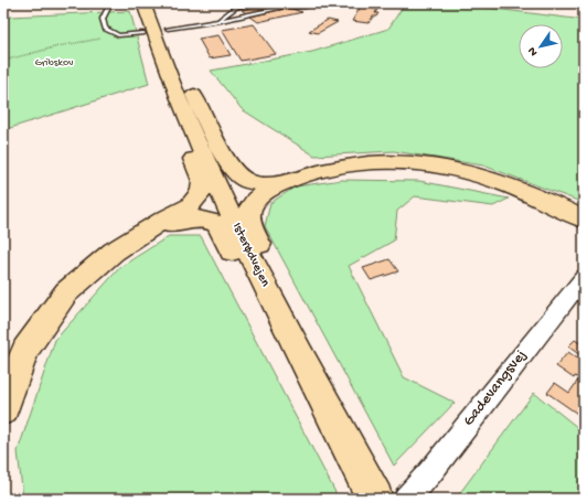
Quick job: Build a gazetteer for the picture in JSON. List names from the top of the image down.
{
  "streets": {
    "highway": ["Isterødvejen"],
    "street": ["Gadevangsvej"]
  },
  "parks": ["Gribskov"],
  "north": "bottom left"
}
